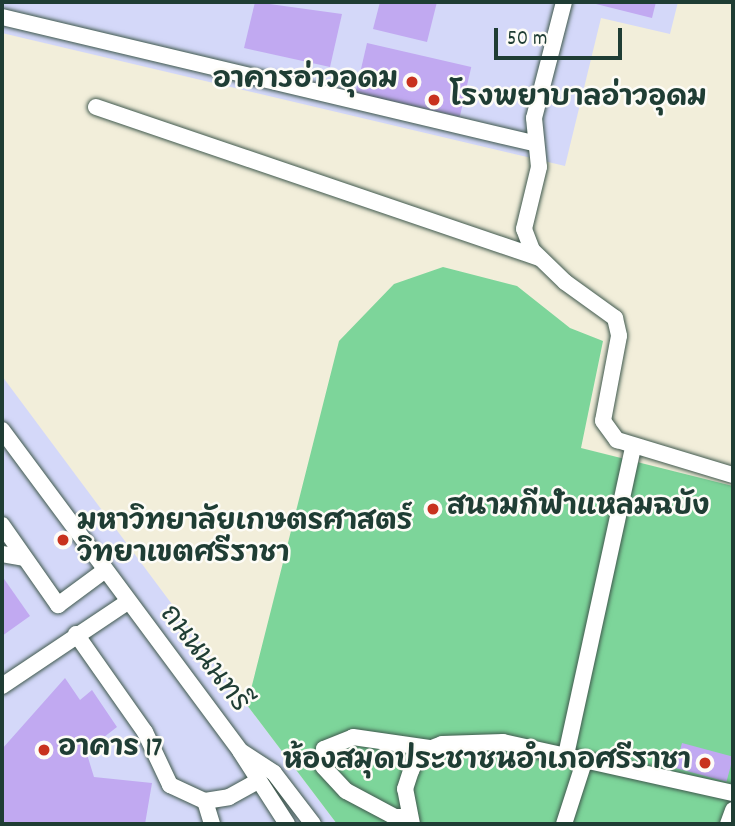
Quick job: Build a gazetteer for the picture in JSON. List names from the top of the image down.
{
  "streets": {
    "street": ["ถนนนนทรี"]
  },
  "places": [
    "อาคารอ่าวอุดม",
    "โรงพยาบาลอ่าวอุดม",
    "สนามกีฬาแหลมฉบัง",
    "มหาวิทยาลัยเกษตรศาสตร์ วิทยาเขตศรีราชา",
    "อาคาร 17",
    "ห้องสมุดประชาชนอำเภอศรีราชา"
  ],
  "scale_bar": "50 m"
}
